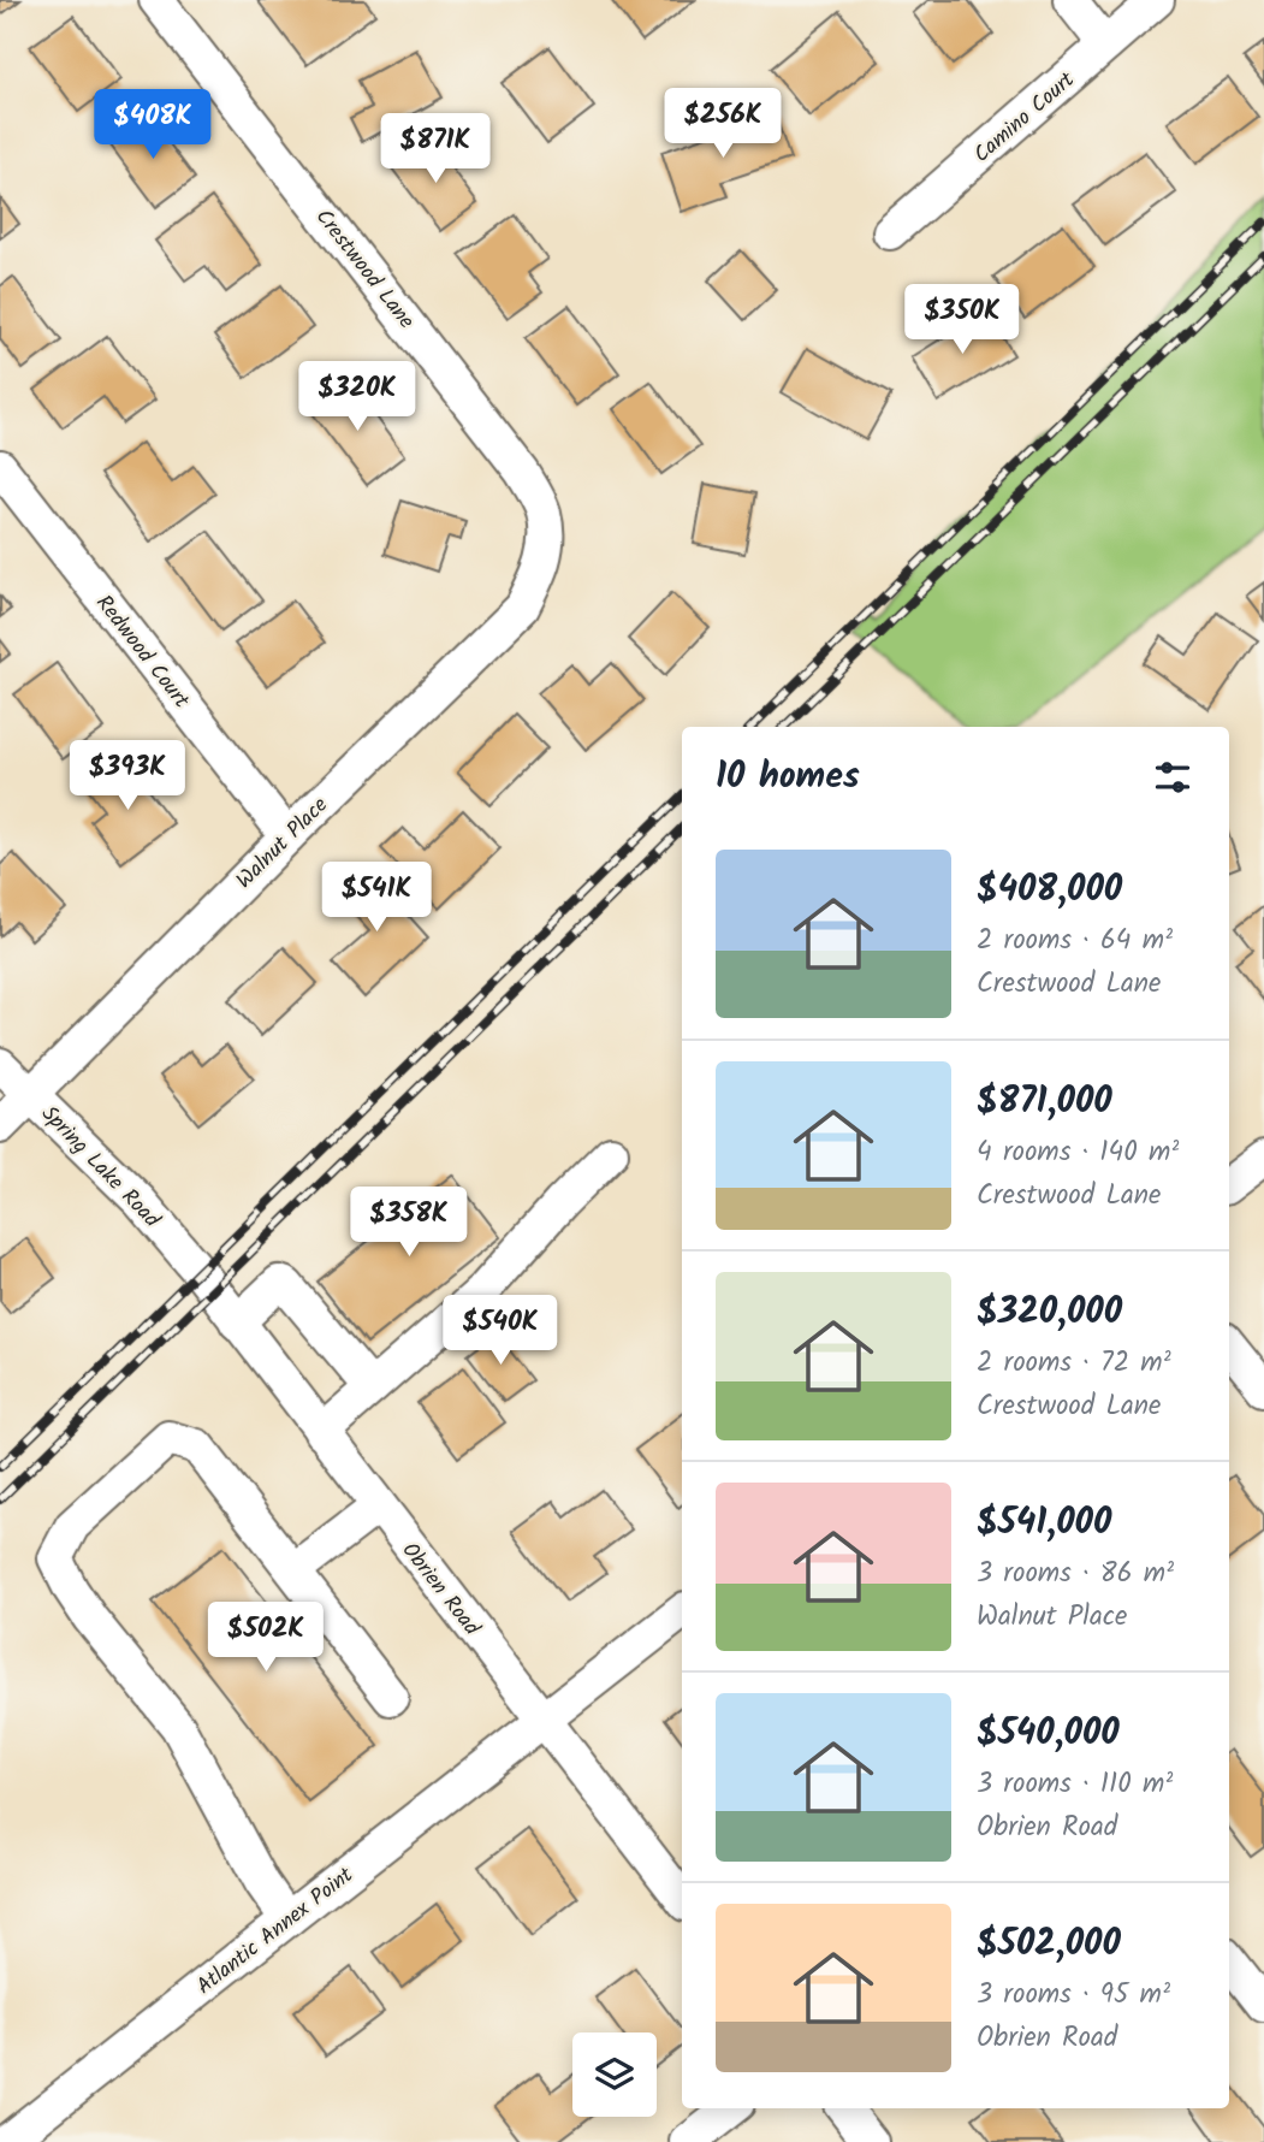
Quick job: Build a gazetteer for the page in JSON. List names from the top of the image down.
{
  "streets": {
    "street": [
      "Camino Court",
      "Crestwood Lane",
      "Redwood Court",
      "Walnut Place",
      "Spring Lake Road",
      "Obrien Road",
      "Atlantic Annex Point"
    ]
  },
  "crossings": [
    ["Crestwood Lane", "Walnut Place"],
    ["Redwood Court", "Walnut Place"],
    ["Walnut Place", "Spring Lake Road"],
    ["Spring Lake Road", "Obrien Road"],
    ["Obrien Road", "Atlantic Annex Point"]
  ],
  "page": {
    "price": [
      "$256K",
      "$408K",
      "$871K",
      "$350K",
      "$320K",
      "$393K",
      "$541K",
      "$358K",
      "$540K",
      "$502K"
    ],
    "heading": "10 homes",
    "list": [
      {
        "name": "$408,000",
        "note": "2 rooms · 64 m² · Crestwood Lane"
      },
      {
        "name": "$871,000",
        "note": "4 rooms · 140 m² · Crestwood Lane"
      },
      {
        "name": "$320,000",
        "note": "2 rooms · 72 m² · Crestwood Lane"
      },
      {
        "name": "$541,000",
        "note": "3 rooms · 86 m² · Walnut Place"
      },
      {
        "name": "$540,000",
        "note": "3 rooms · 110 m² · Obrien Road"
      },
      {
        "name": "$502,000",
        "note": "3 rooms · 95 m² · Obrien Road"
      }
    ]
  }
}
